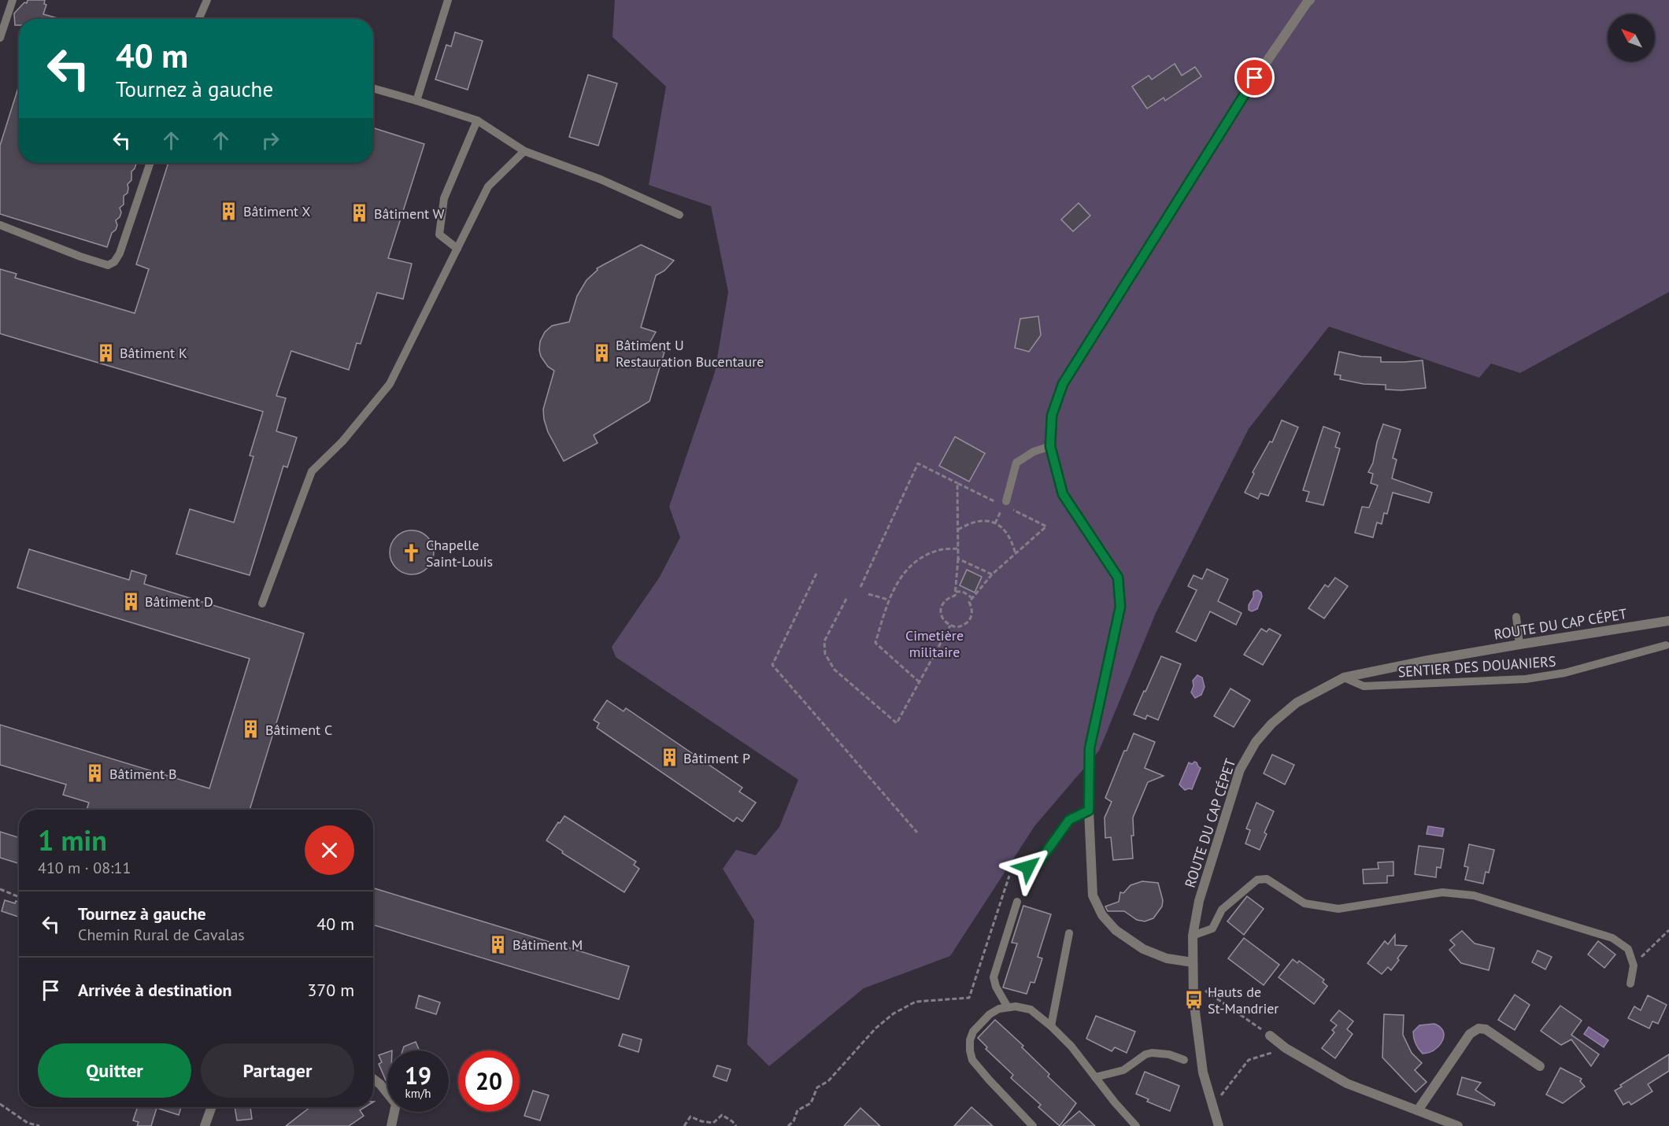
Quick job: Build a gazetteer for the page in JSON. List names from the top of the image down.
{
  "streets": {
    "street": ["ROUTE DU CAP CÉPET"],
    "lane": ["SENTIER DES DOUANIERS"]
  },
  "crossings": [
    ["ROUTE DU CAP CÉPET", "SENTIER DES DOUANIERS"]
  ],
  "parks": ["Cimetière militaire"],
  "places": {
    "building": [
      "Bâtiment X",
      "Bâtiment W",
      "Bâtiment K",
      "Bâtiment U Restauration Bucentaure",
      "Bâtiment D",
      "Bâtiment C",
      "Bâtiment P",
      "Bâtiment B",
      "Bâtiment M"
    ],
    "church": ["Chapelle Saint-Louis"],
    "bus stop": ["Hauts de St-Mandrier"]
  },
  "north": "top left",
  "page": {
    "turn": ["40 m", "Tournez à gauche"],
    "heading": ["1 min", "410 m · 08:11"],
    "list": [
      {
        "name": "Tournez à gauche",
        "note": "Chemin Rural de Cavalas",
        "value": "40 m"
      },
      {
        "name": "Arrivée à destination",
        "value": "370 m"
      }
    ],
    "buttons": ["Quitter", "Partager"],
    "speed": "19 km/h",
    "limit": "20"
  }
}
